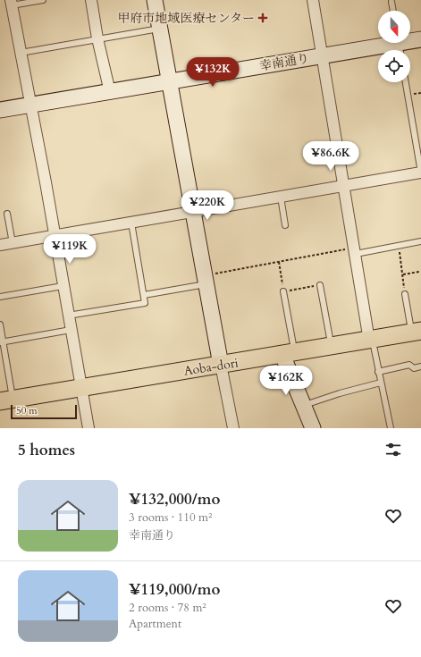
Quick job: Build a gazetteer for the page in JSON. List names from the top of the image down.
{
  "streets": {
    "main road": ["Aoba-dori"],
    "street": ["幸南通り"]
  },
  "places": {
    "health": ["甲府市地域医療センター"]
  },
  "scale_bar": "50 m",
  "north": "bottom",
  "page": {
    "price": [
      "¥132K",
      "¥86.6K",
      "¥220K",
      "¥119K",
      "¥162K"
    ],
    "scale": "50 m",
    "heading": "5 homes",
    "list": [
      {
        "name": "¥132,000/mo",
        "note": "3 rooms · 110 m² · 幸南通り"
      },
      {
        "name": "¥119,000/mo",
        "note": "2 rooms · 78 m² · Apartment"
      }
    ]
  }
}
